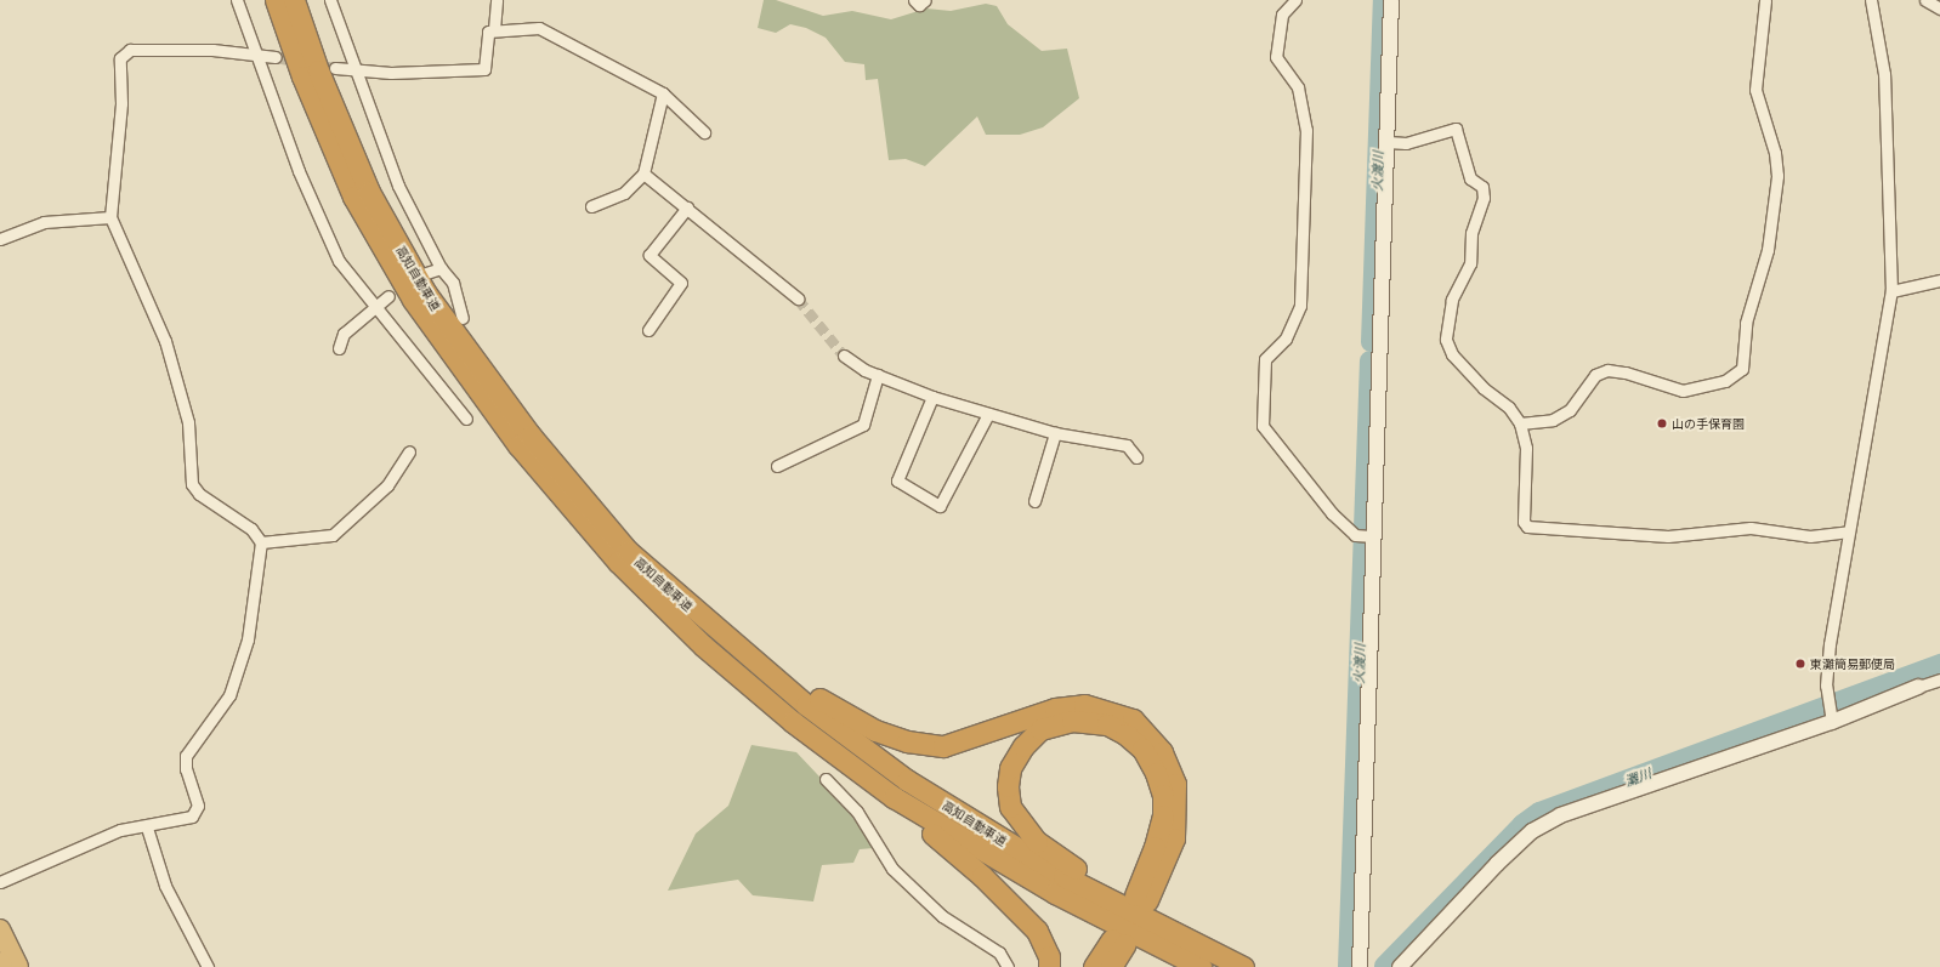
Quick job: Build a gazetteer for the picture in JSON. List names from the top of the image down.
{
  "streets": {
    "highway": ["高知自動車道"]
  },
  "water": ["火渡川", "灘川"],
  "places": ["山の手保育園", "東灘簡易郵便局"]
}
